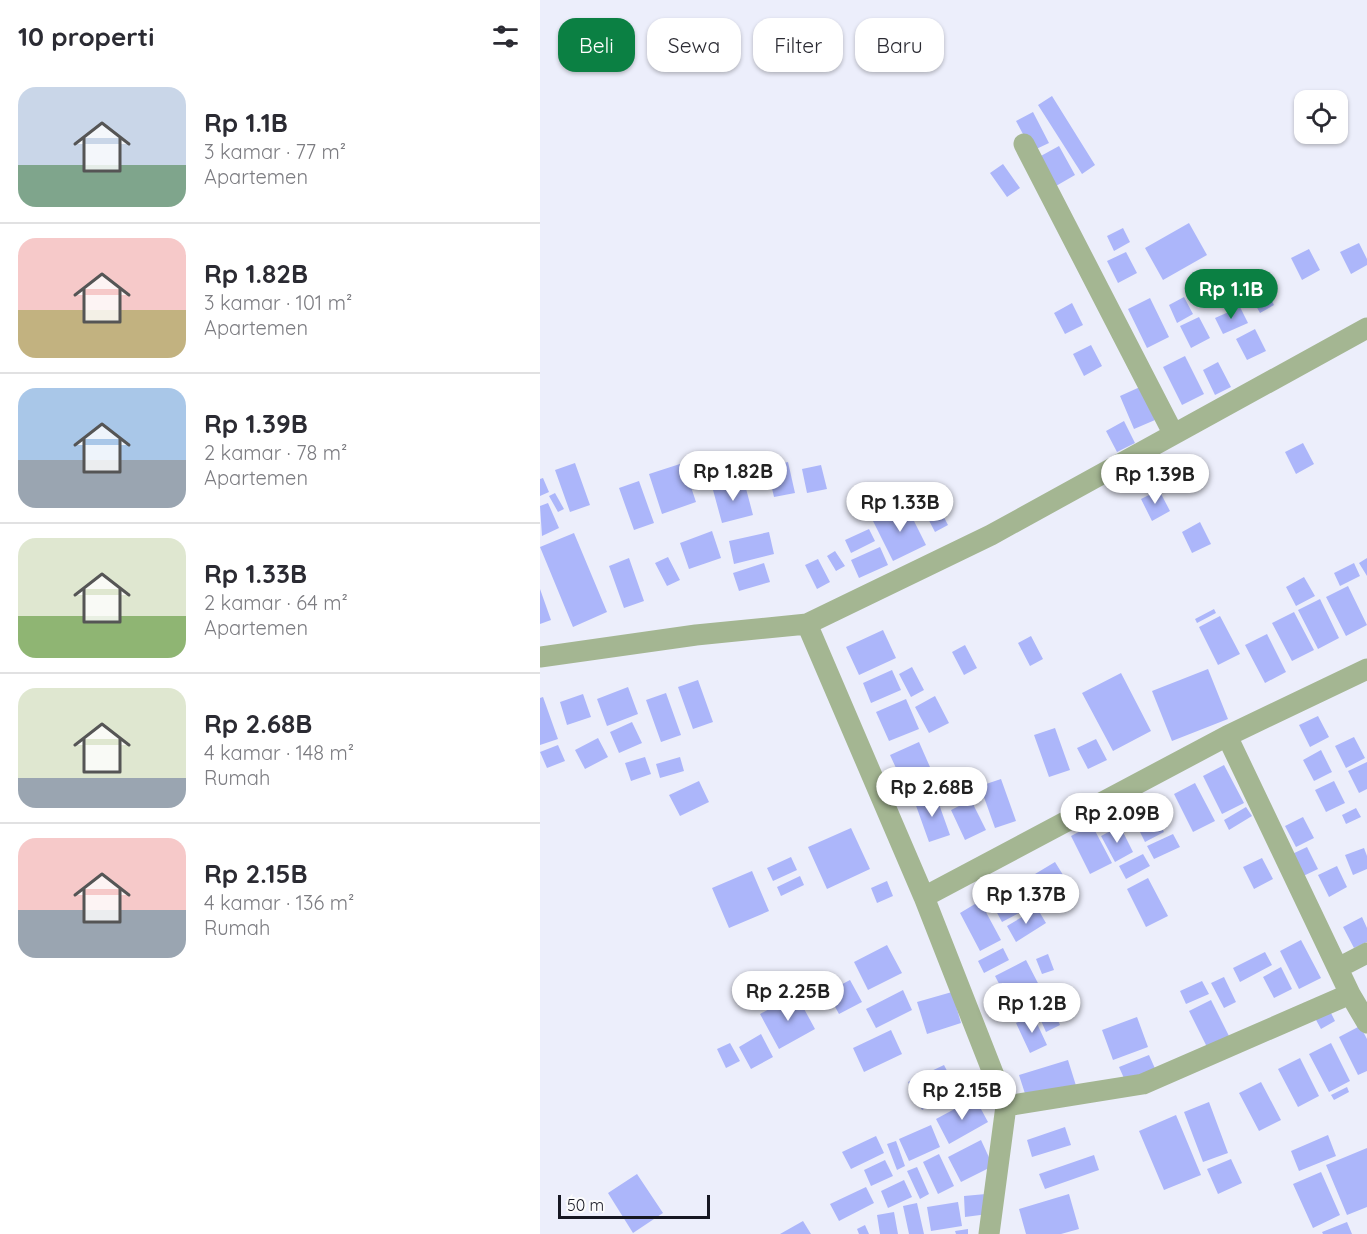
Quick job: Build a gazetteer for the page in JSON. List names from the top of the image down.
{
  "scale_bar": "50 m",
  "page": {
    "heading": "10 properti",
    "chip": [
      "Beli",
      "Sewa",
      "Filter",
      "Baru"
    ],
    "list": [
      {
        "name": "Rp 1.1B",
        "note": "3 kamar · 77 m² · Apartemen"
      },
      {
        "name": "Rp 1.82B",
        "note": "3 kamar · 101 m² · Apartemen"
      },
      {
        "name": "Rp 1.39B",
        "note": "2 kamar · 78 m² · Apartemen"
      },
      {
        "name": "Rp 1.33B",
        "note": "2 kamar · 64 m² · Apartemen"
      },
      {
        "name": "Rp 2.68B",
        "note": "4 kamar · 148 m² · Rumah"
      },
      {
        "name": "Rp 2.15B",
        "note": "4 kamar · 136 m² · Rumah"
      }
    ],
    "price": [
      "Rp 1.1B",
      "Rp 1.82B",
      "Rp 1.39B",
      "Rp 1.33B",
      "Rp 2.68B",
      "Rp 2.09B",
      "Rp 1.37B",
      "Rp 2.25B",
      "Rp 1.2B",
      "Rp 2.15B"
    ],
    "scale": "50 m"
  }
}
